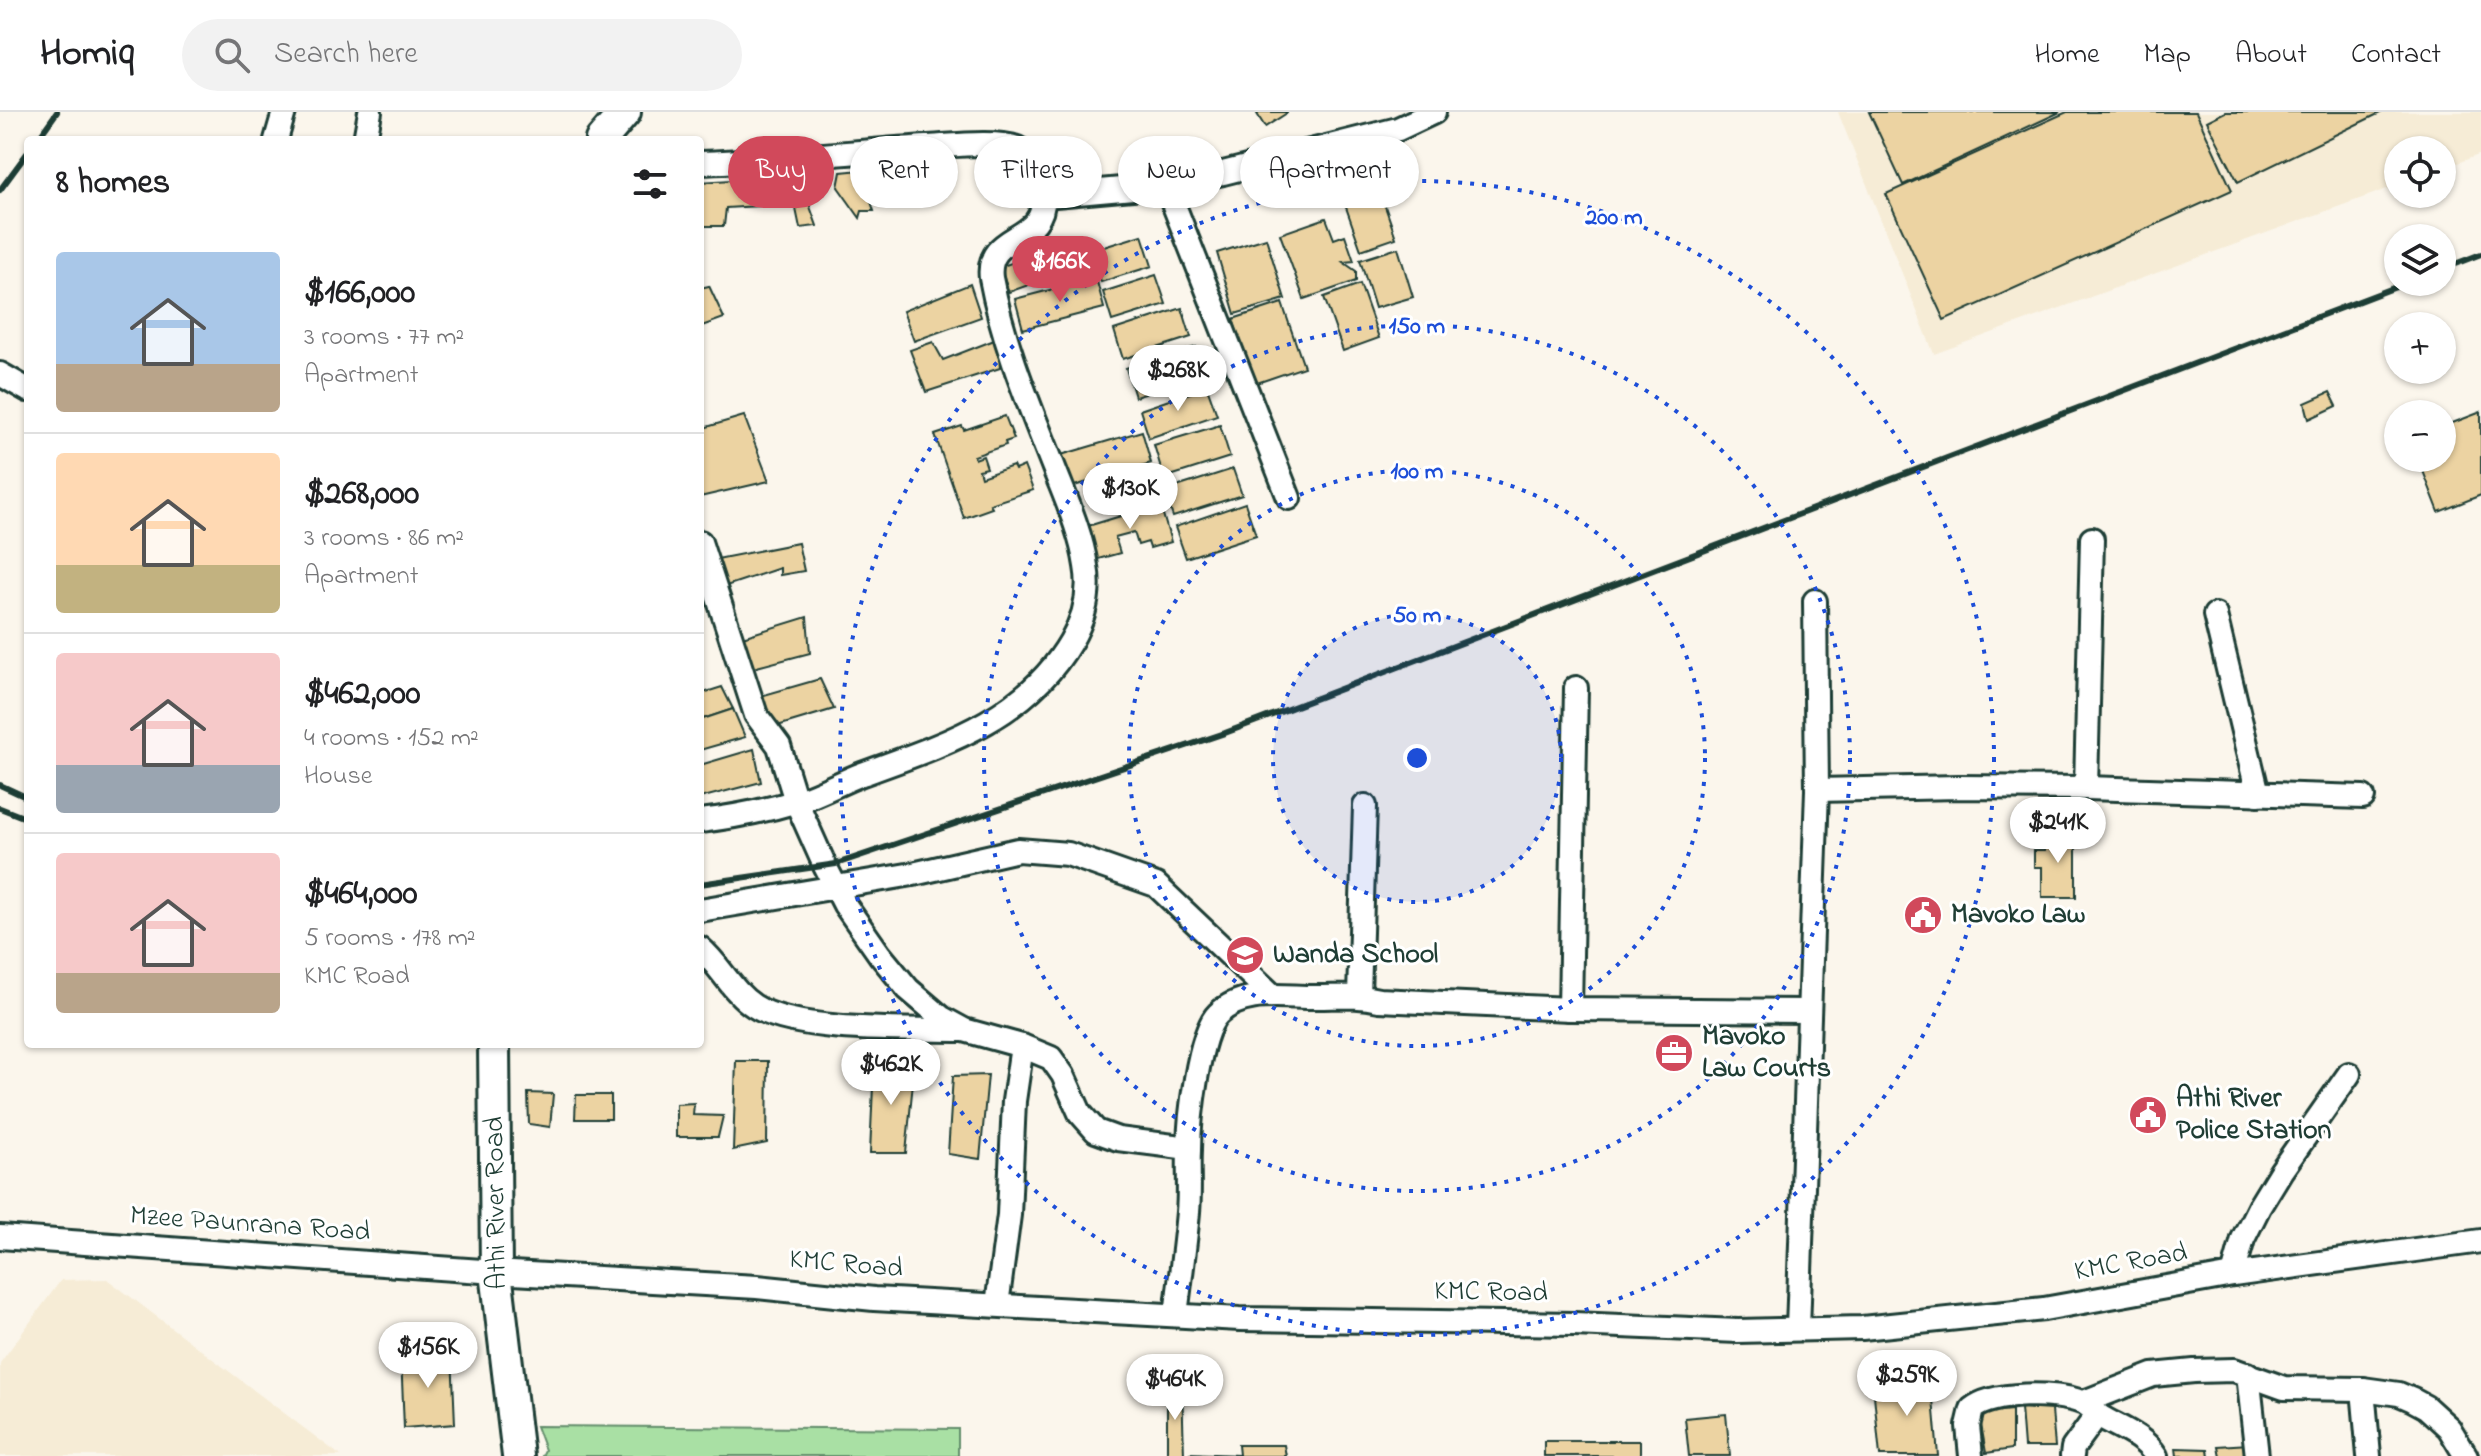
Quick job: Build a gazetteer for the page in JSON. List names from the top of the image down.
{
  "streets": {
    "main road": ["Athi River Road"],
    "street": ["Mzee Paunrana Road", "KMC Road"]
  },
  "crossings": [
    ["Athi River Road", "Mzee Paunrana Road"],
    ["Athi River Road", "KMC Road"],
    ["Mzee Paunrana Road", "KMC Road"]
  ],
  "places": {
    "public building": ["Mavoko Law", "Athi River Police Station"],
    "school or university": ["Wanda School"],
    "office": ["Mavoko Law Courts"]
  },
  "page": {
    "header": "Homiq",
    "search": "Search here",
    "nav": [
      "Home",
      "Map",
      "About",
      "Contact"
    ],
    "map_buttons": ["+", "−"],
    "chip": [
      "Buy",
      "Rent",
      "Filters",
      "New",
      "Apartment"
    ],
    "heading": "8 homes",
    "list": [
      {
        "name": "$166,000",
        "note": "3 rooms · 77 m² · Apartment"
      },
      {
        "name": "$268,000",
        "note": "3 rooms · 86 m² · Apartment"
      },
      {
        "name": "$462,000",
        "note": "4 rooms · 152 m² · House"
      },
      {
        "name": "$464,000",
        "note": "5 rooms · 178 m² · KMC Road"
      }
    ],
    "price": [
      "$166K",
      "$268K",
      "$130K",
      "$241K",
      "$462K",
      "$156K",
      "$259K",
      "$464K"
    ]
  },
  "rings": [
    "200 m",
    "150 m",
    "100 m",
    "50 m"
  ]
}
